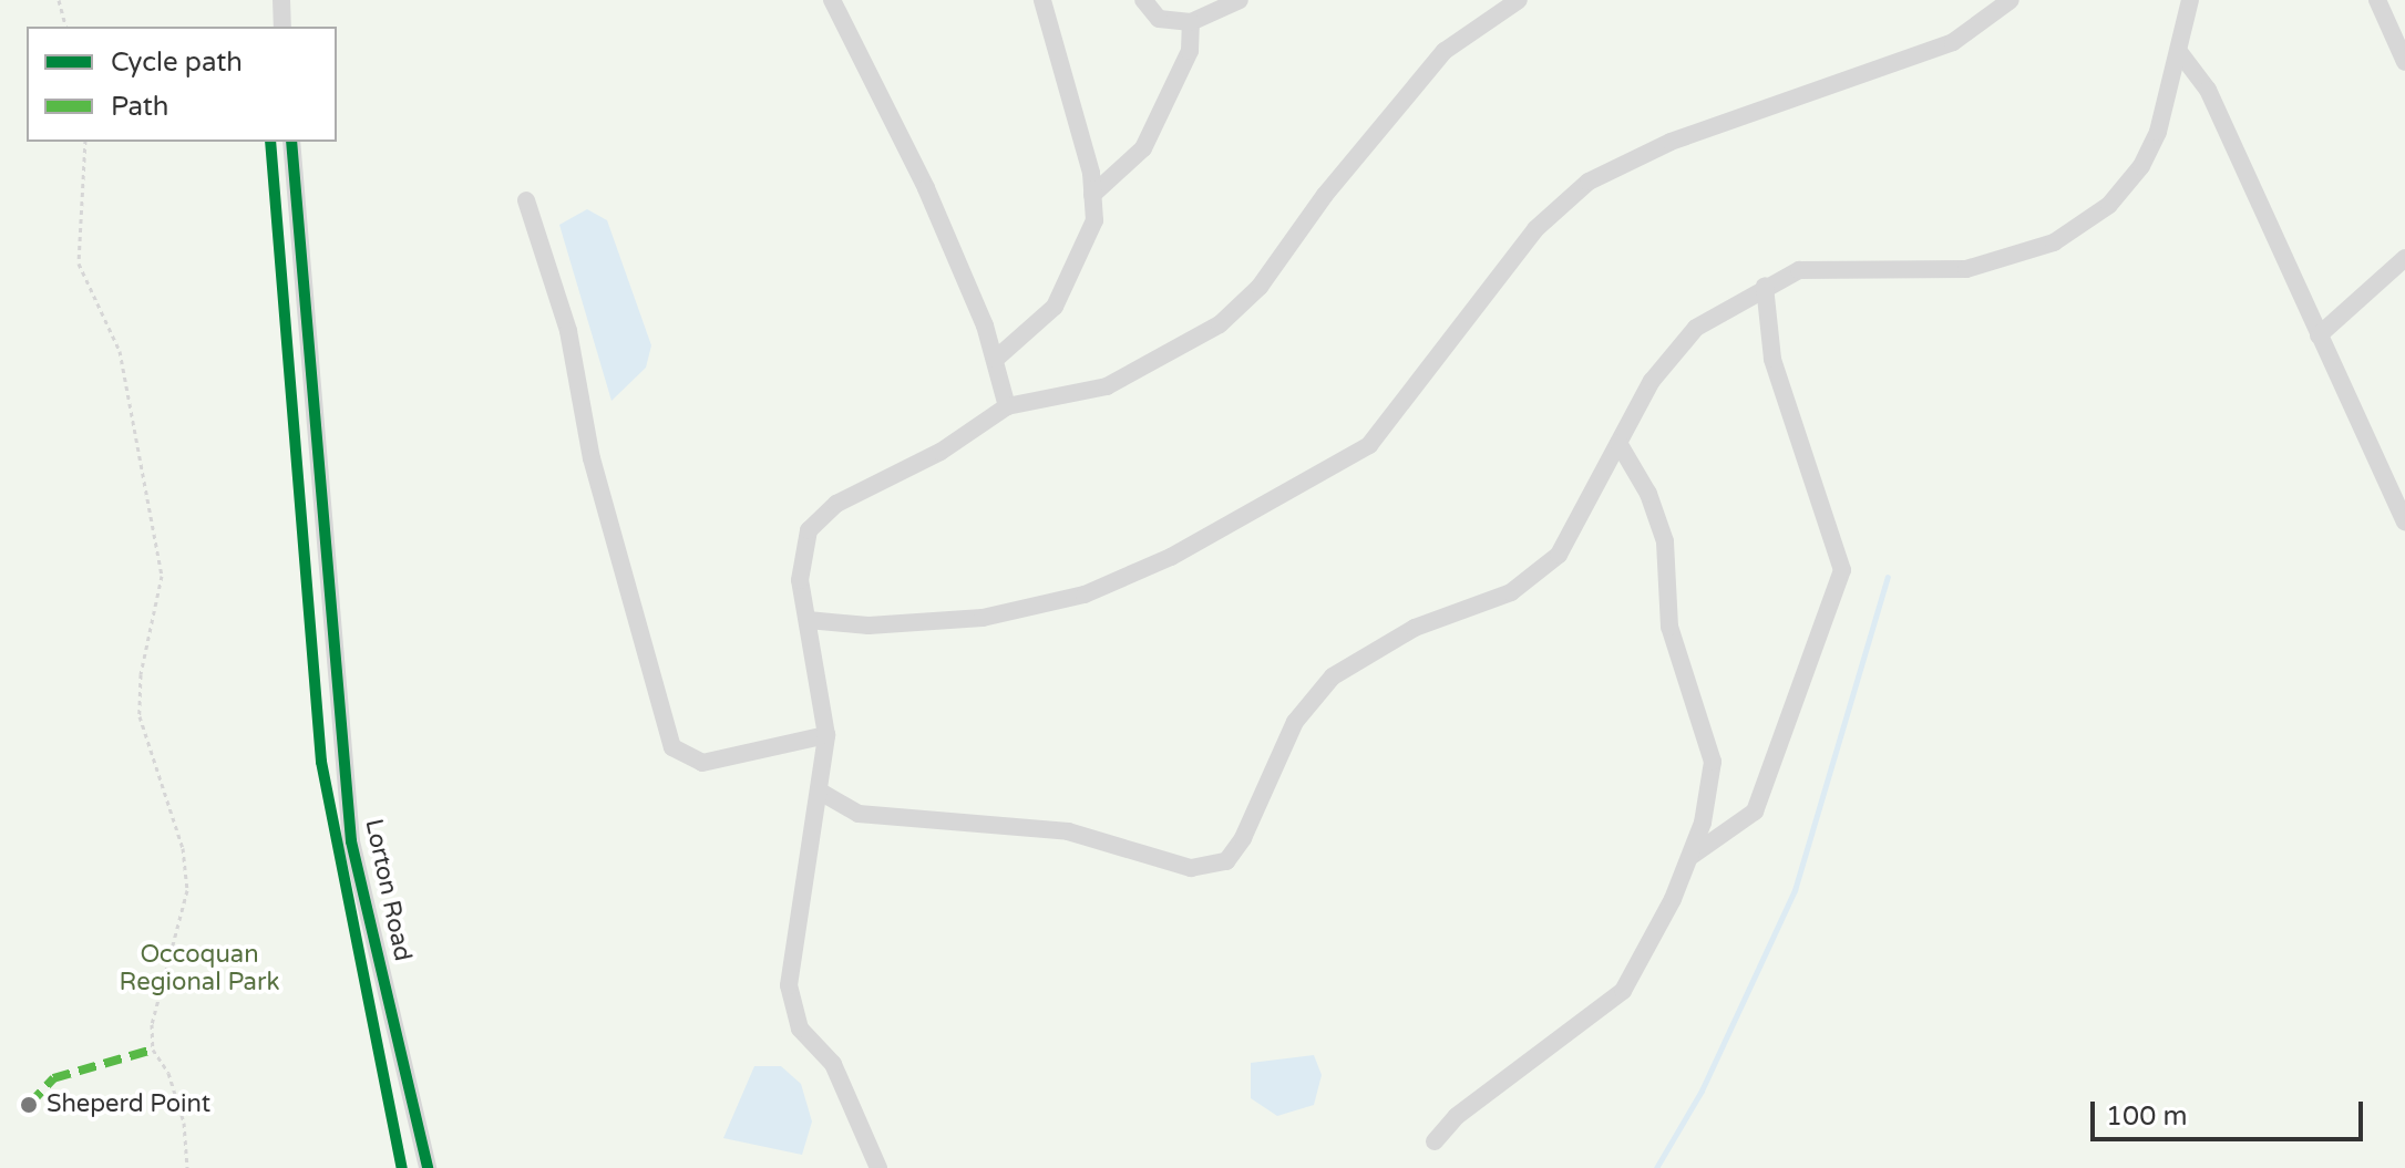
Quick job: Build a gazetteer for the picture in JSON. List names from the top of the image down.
{
  "streets": {
    "street": ["Lorton Road"]
  },
  "parks": ["Occoquan Regional Park"],
  "places": ["Sheperd Point"],
  "legend": ["Cycle path", "Path"],
  "scale_bar": "100 m"
}
